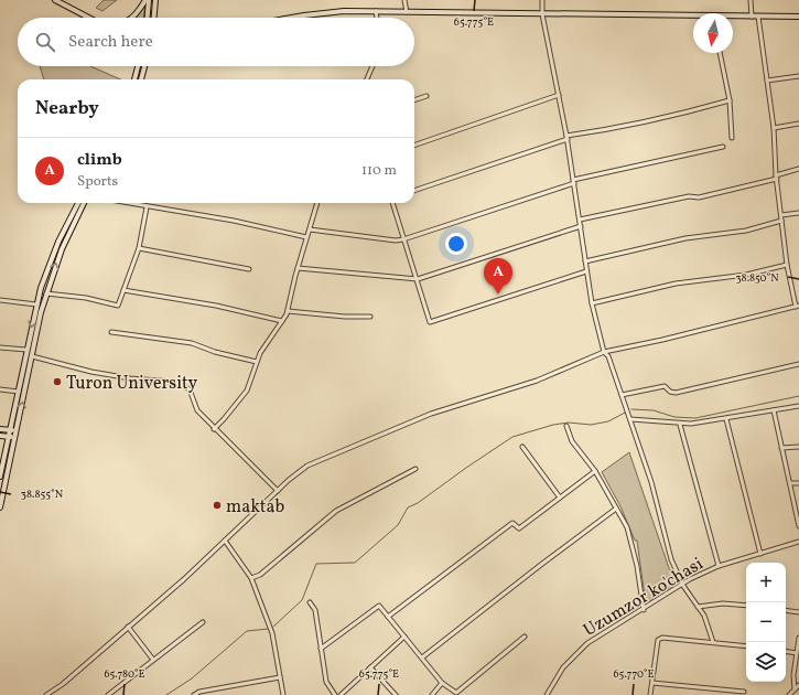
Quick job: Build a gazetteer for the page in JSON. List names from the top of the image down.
{
  "streets": {
    "street": ["Uzumzor ko'chasi"]
  },
  "places": ["Turon University", "maktab"],
  "north": "bottom",
  "page": {
    "search": "Search here",
    "heading": "Nearby",
    "list": [
      {
        "mark": "A",
        "name": "climb",
        "note": "Sports",
        "value": "110 m"
      }
    ],
    "pins": "A",
    "map_buttons": ["+", "−"]
  },
  "coordinates": [
    "65.775°E",
    "38.850°N",
    "38.855°N",
    "65.780°E",
    "65.770°E"
  ]
}
